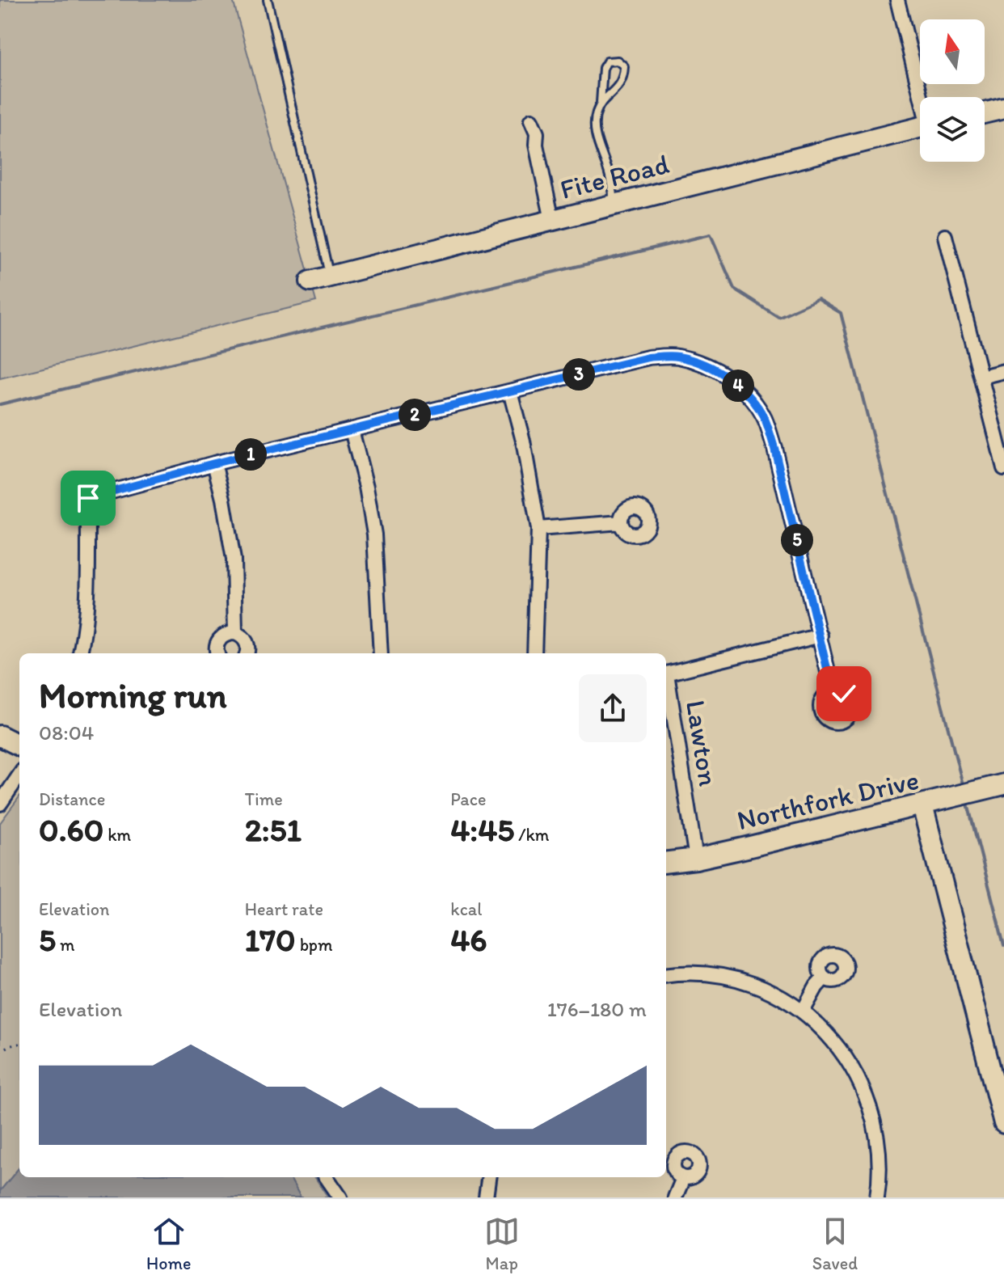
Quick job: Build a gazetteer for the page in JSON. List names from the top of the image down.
{
  "streets": {
    "street": ["Fite Road", "Lawton", "Northfork Drive"]
  },
  "crossings": [
    ["Lawton", "Northfork Drive"]
  ],
  "north": "top",
  "page": {
    "pins": [
      "3",
      "4",
      "2",
      "1",
      "5"
    ],
    "heading": ["Morning run", "08:04"],
    "stats": [
      ["Distance", "0.60 km"],
      ["Time", "2:51"],
      ["Pace", "4:45 /km"],
      ["Elevation", "5 m"],
      ["Heart rate", "170 bpm"],
      ["kcal", "46"]
    ],
    "chart": ["Elevation", "176–180 m"],
    "tabs": ["Home", "Map", "Saved"]
  }
}
